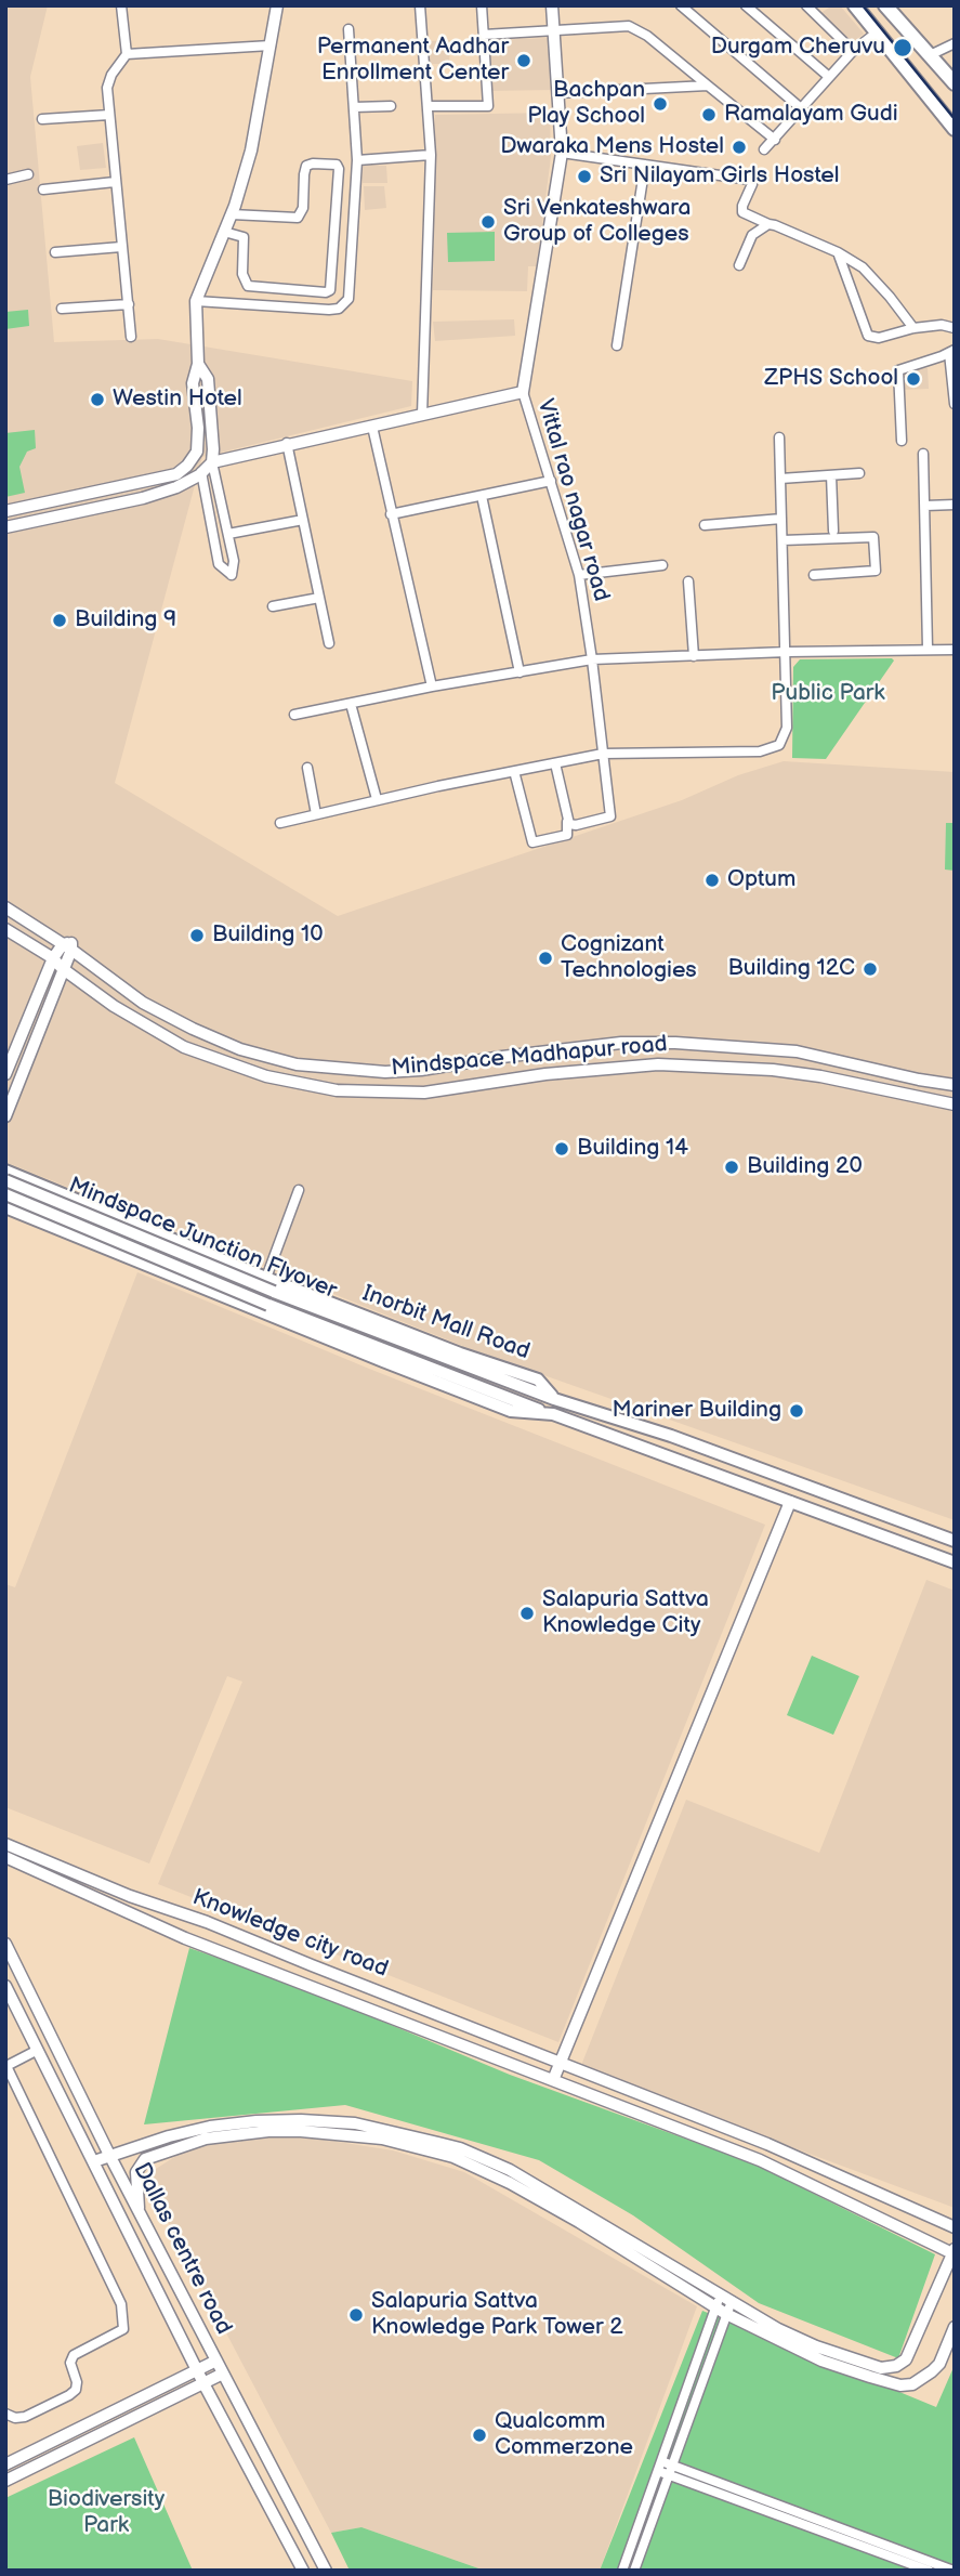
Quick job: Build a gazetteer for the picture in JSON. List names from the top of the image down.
{
  "streets": {
    "main road": ["Mindspace Junction Flyover", "Inorbit Mall Road"],
    "street": [
      "Vittal rao nagar road",
      "Mindspace Madhapur road",
      "Knowledge city road",
      "Dallas centre road"
    ]
  },
  "crossings": [
    ["Mindspace Junction Flyover", "Inorbit Mall Road"]
  ],
  "parks": ["Public Park", "Biodiversity Park"],
  "places": [
    "Durgam Cheruvu",
    "Permanent Aadhar Enrollment Center",
    "Bachpan Play School",
    "Ramalayam Gudi",
    "Dwaraka Mens Hostel",
    "Sri Nilayam Girls Hostel",
    "Sri Venkateshwara Group of Colleges",
    "ZPHS School",
    "Westin Hotel",
    "Building 9",
    "Optum",
    "Building 10",
    "Cognizant Technologies",
    "Building 12C",
    "Building 14",
    "Building 20",
    "Mariner Building",
    "Salapuria Sattva Knowledge City",
    "Salapuria Sattva Knowledge Park Tower 2",
    "Qualcomm Commerzone"
  ]
}
